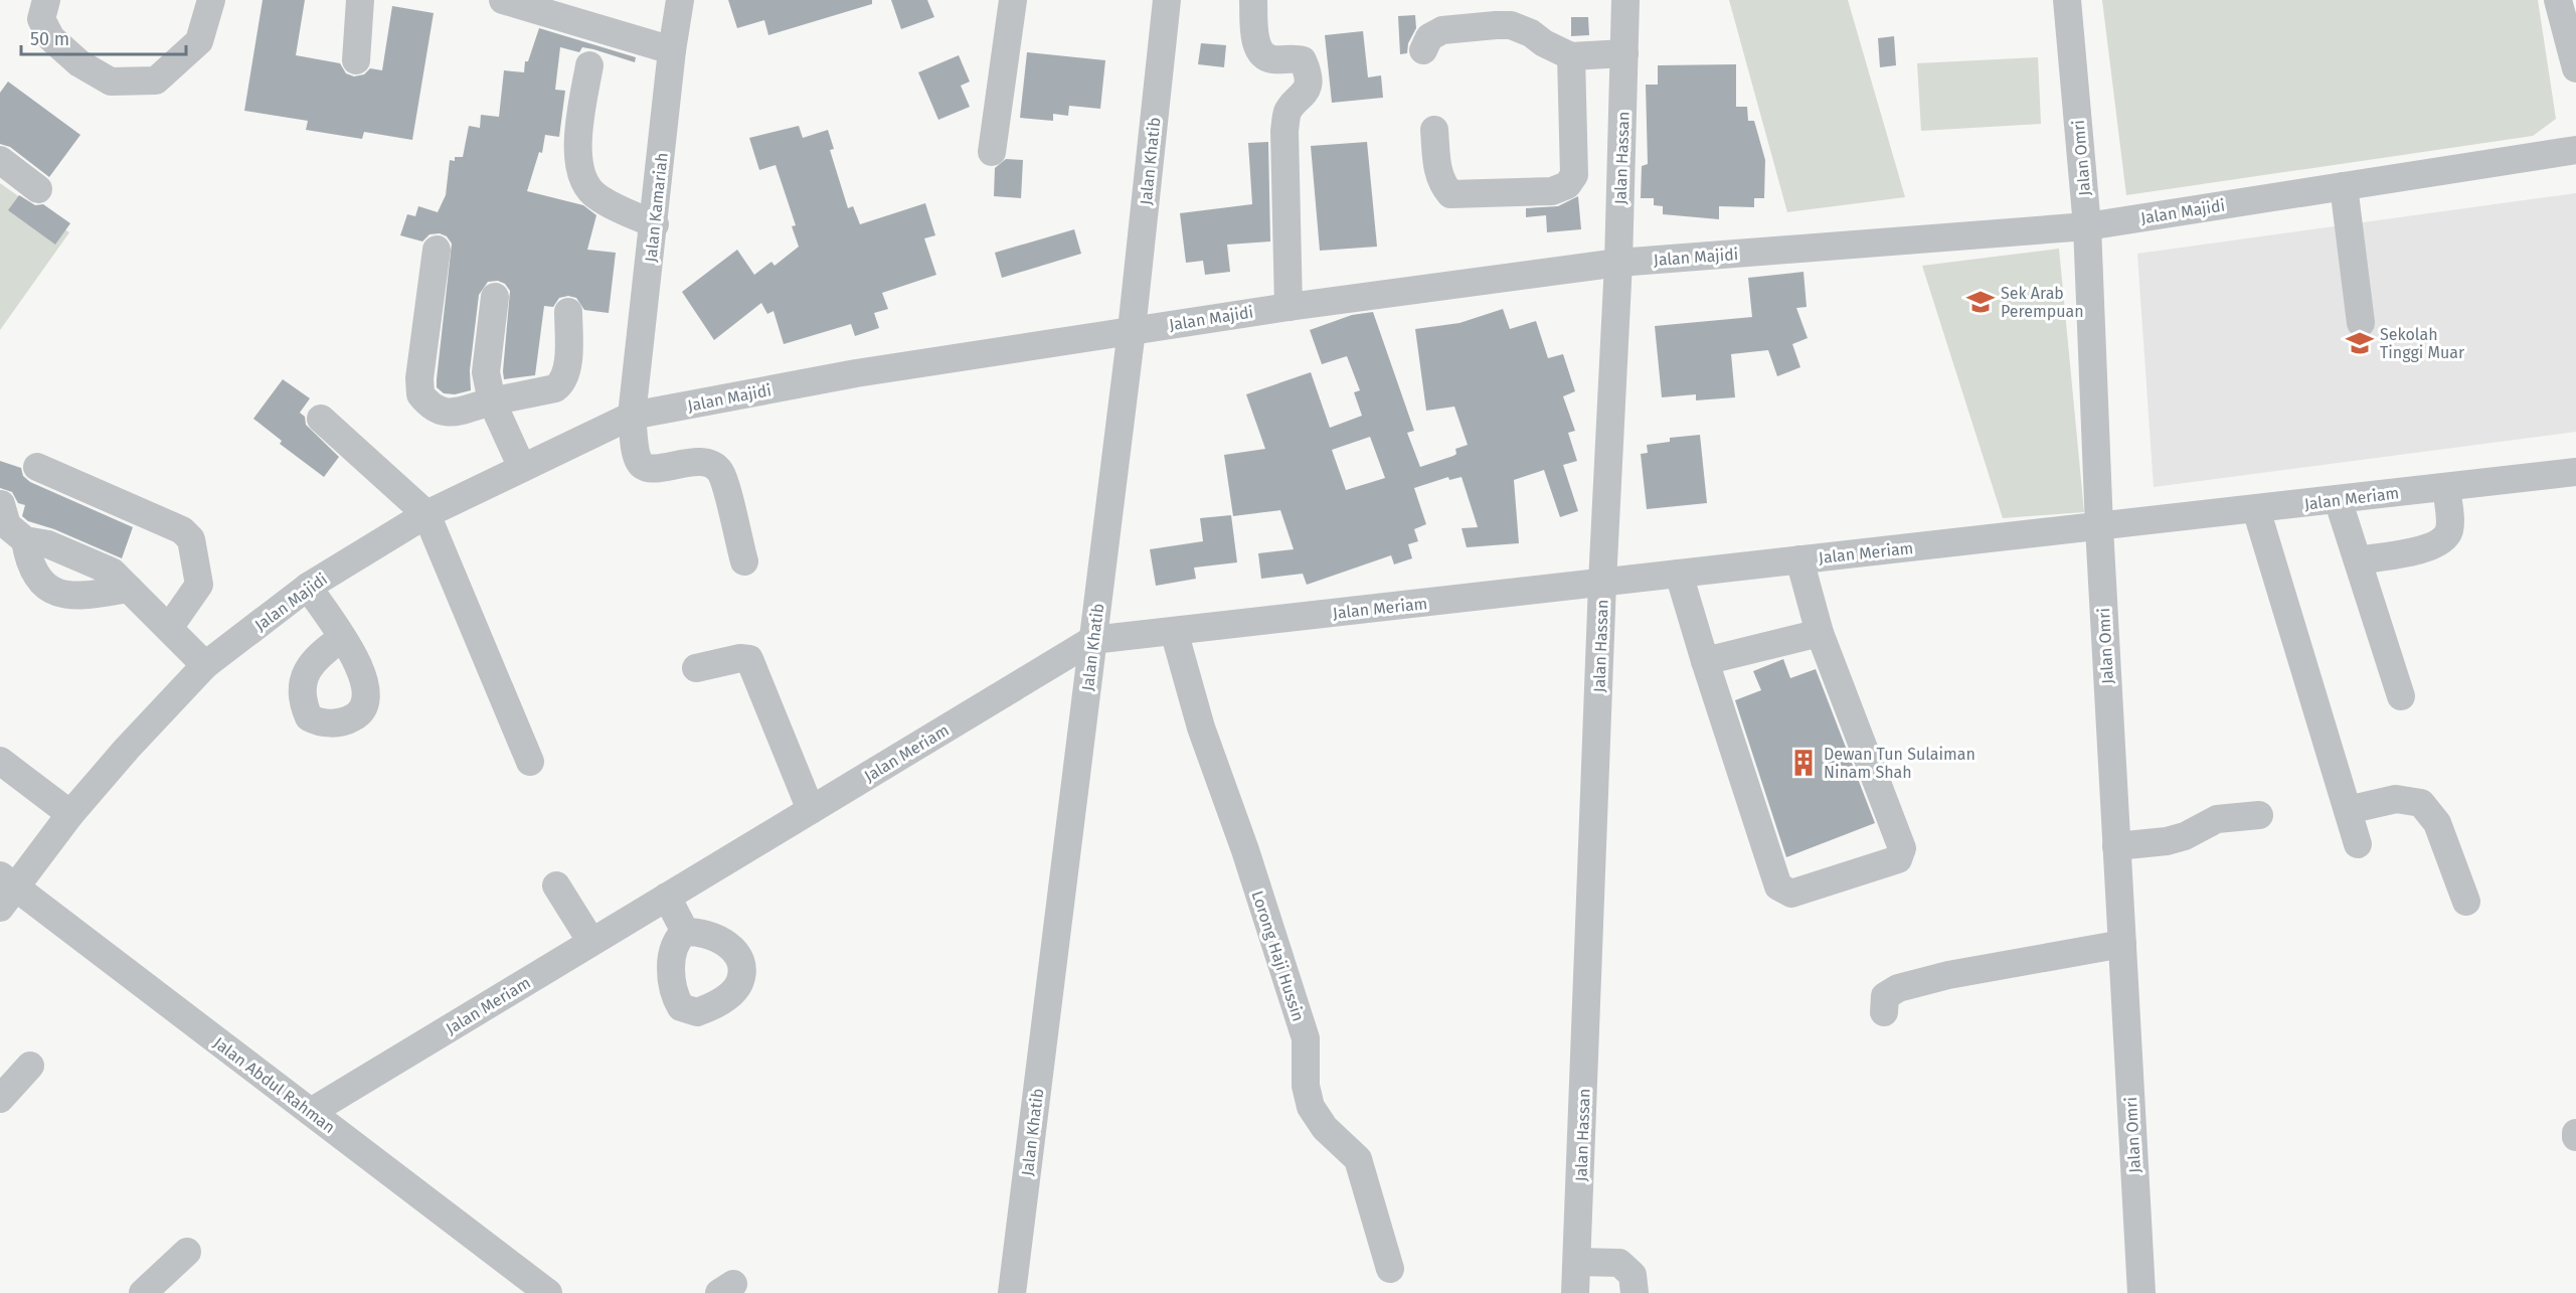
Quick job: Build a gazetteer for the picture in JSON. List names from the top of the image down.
{
  "streets": {
    "street": [
      "Jalan Hassan",
      "Jalan Omri",
      "Jalan Khatib",
      "Jalan Kamariah",
      "Jalan Majidi",
      "Jalan Meriam",
      "Lorong Haji Hussin",
      "Jalan Abdul Rahman"
    ]
  },
  "crossings": [
    ["Jalan Hassan", "Jalan Majidi"],
    ["Jalan Hassan", "Jalan Meriam"],
    ["Jalan Omri", "Jalan Majidi"],
    ["Jalan Omri", "Jalan Meriam"],
    ["Jalan Khatib", "Jalan Majidi"],
    ["Jalan Khatib", "Jalan Meriam"],
    ["Jalan Kamariah", "Jalan Majidi"],
    ["Jalan Majidi", "Jalan Abdul Rahman"],
    ["Jalan Meriam", "Lorong Haji Hussin"],
    ["Jalan Meriam", "Jalan Abdul Rahman"]
  ],
  "places": {
    "school or university": ["Sek Arab Perempuan", "Sekolah Tinggi Muar"],
    "building": ["Dewan Tun Sulaiman Ninam Shah"]
  },
  "scale_bar": "50 m"
}
